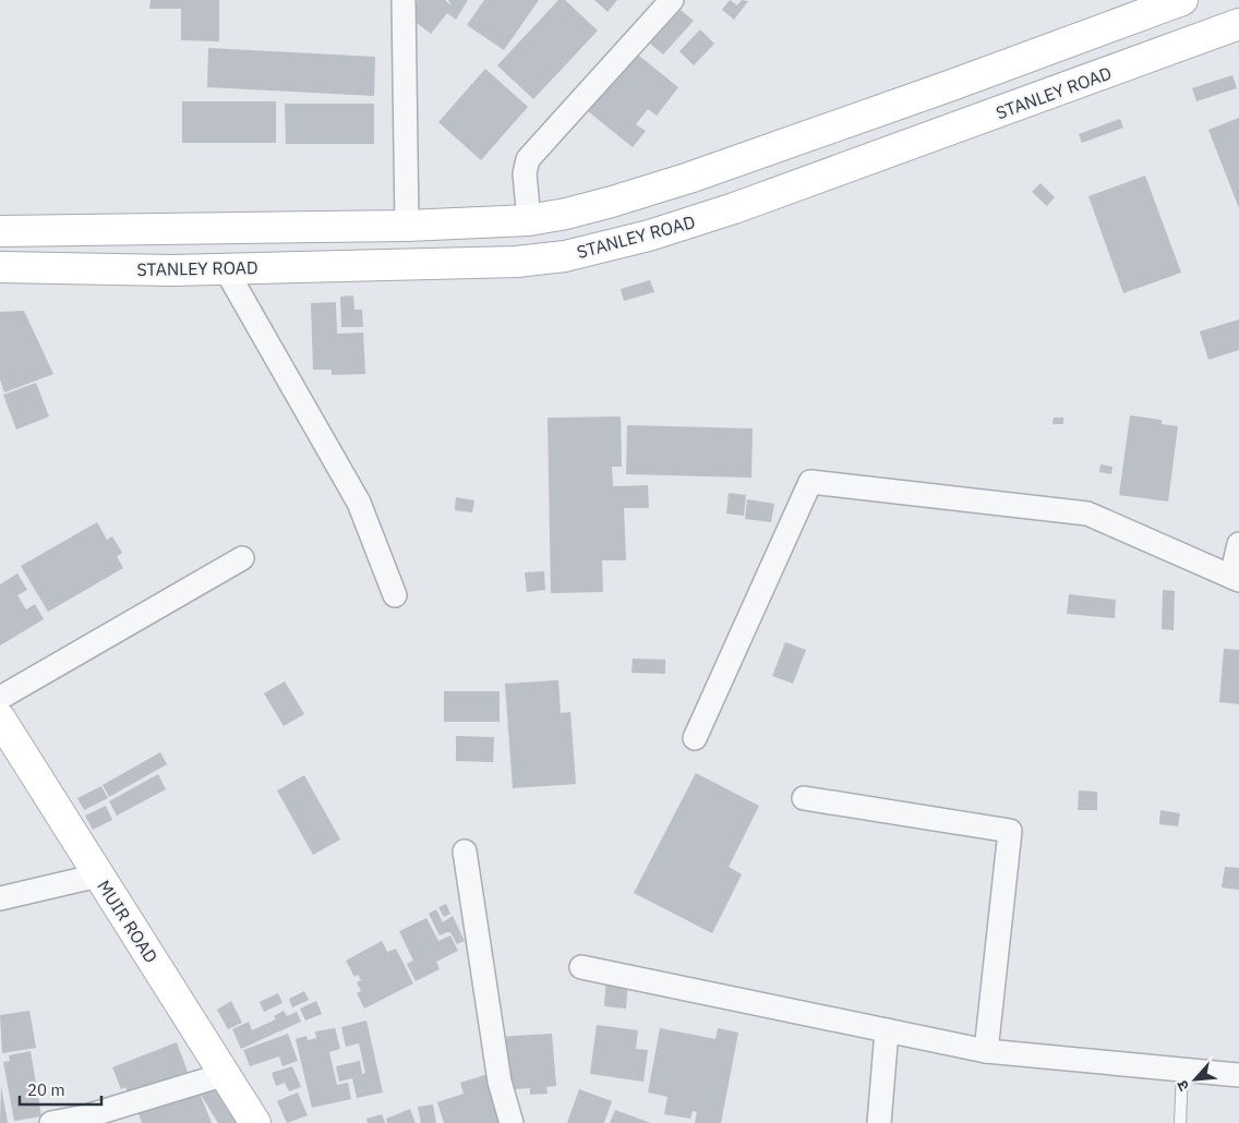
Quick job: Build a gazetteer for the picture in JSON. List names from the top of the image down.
{
  "streets": {
    "main road": ["STANLEY ROAD", "MUIR ROAD"]
  },
  "scale_bar": "20 m",
  "north": "bottom left"
}
